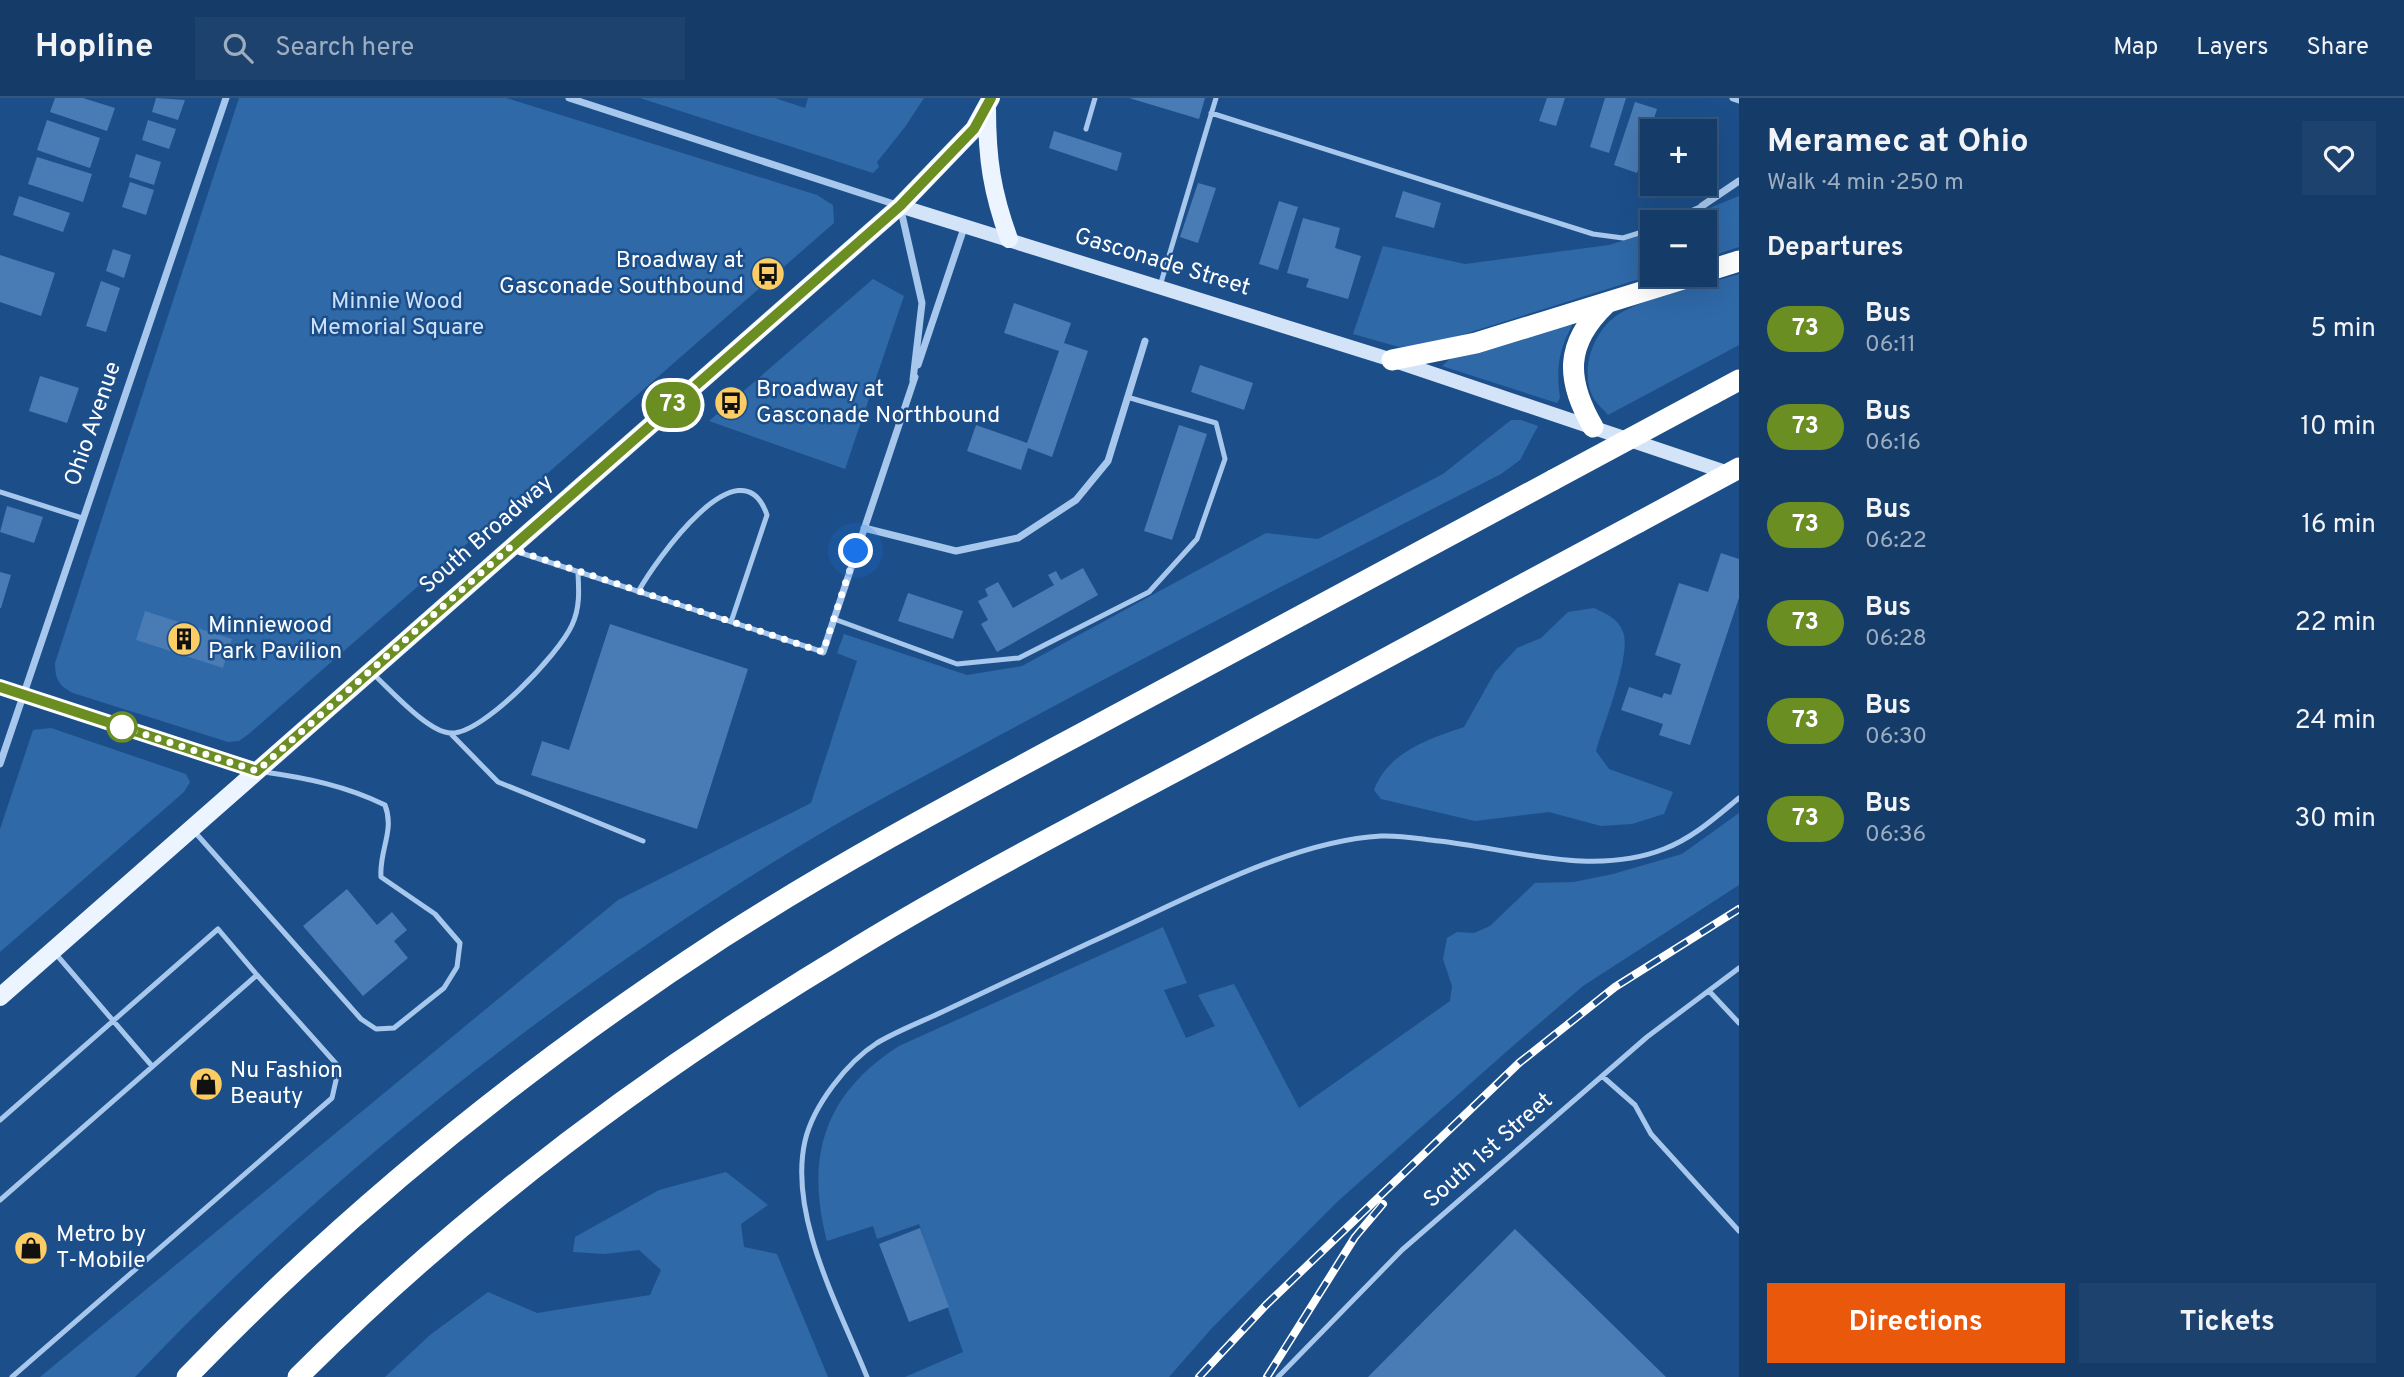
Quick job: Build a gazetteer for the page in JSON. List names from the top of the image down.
{
  "streets": {
    "main road": ["South Broadway"],
    "street": ["Gasconade Street", "Ohio Avenue"],
    "lane": ["South 1st Street"]
  },
  "crossings": [
    ["Gasconade Street", "South Broadway"]
  ],
  "parks": ["Minnie Wood Memorial Square"],
  "places": {
    "bus stop": ["Broadway at Gasconade Southbound", "Broadway at Gasconade Northbound"],
    "building": ["Minniewood Park Pavilion"],
    "shop": ["Nu Fashion Beauty", "Metro by T-Mobile"]
  },
  "lines": ["bus line 73"],
  "page": {
    "header": "Hopline",
    "search": "Search here",
    "nav": ["Map", "Layers", "Share"],
    "on_map": "73",
    "heading": [
      ["Meramec at Ohio", "Walk · 4 min · 250 m"],
      "Departures"
    ],
    "map_buttons": ["+", "−"],
    "list": [
      {
        "mark": "73",
        "name": "Bus",
        "note": "06:11",
        "value": "5 min"
      },
      {
        "mark": "73",
        "name": "Bus",
        "note": "06:16",
        "value": "10 min"
      },
      {
        "mark": "73",
        "name": "Bus",
        "note": "06:22",
        "value": "16 min"
      },
      {
        "mark": "73",
        "name": "Bus",
        "note": "06:28",
        "value": "22 min"
      },
      {
        "mark": "73",
        "name": "Bus",
        "note": "06:30",
        "value": "24 min"
      },
      {
        "mark": "73",
        "name": "Bus",
        "note": "06:36",
        "value": "30 min"
      }
    ],
    "buttons": ["Directions", "Tickets"]
  }
}
